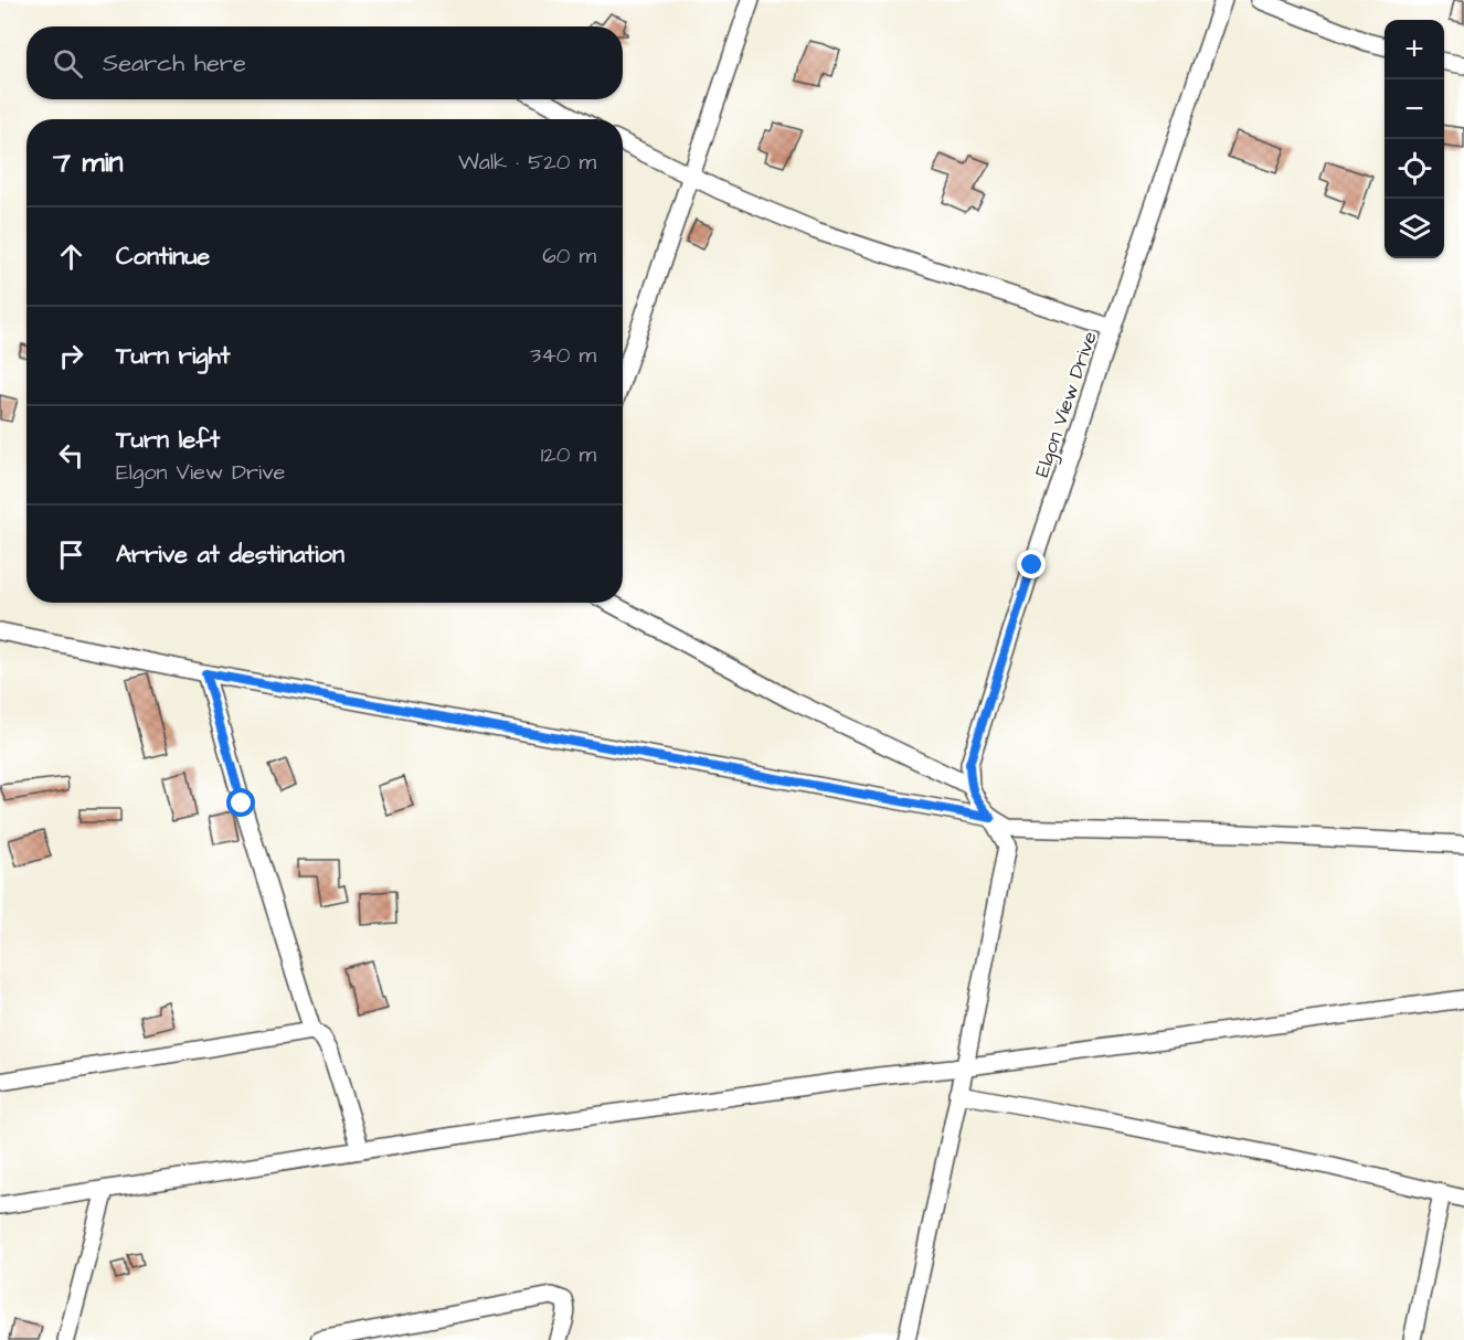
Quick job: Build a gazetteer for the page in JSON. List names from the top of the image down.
{
  "streets": {
    "street": ["Elgon View Drive"]
  },
  "page": {
    "map_buttons": ["+", "−"],
    "search": "Search here",
    "heading": ["7 min", "Walk · 520 m"],
    "list": [
      ["Continue", "60 m"],
      ["Turn right", "340 m"],
      ["Turn left", "Elgon View Drive", "120 m"],
      "Arrive at destination"
    ]
  }
}
